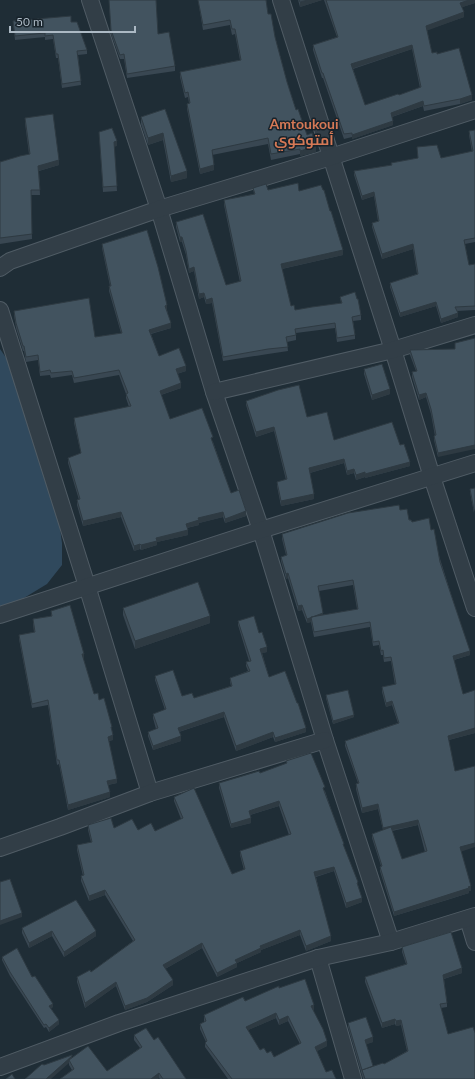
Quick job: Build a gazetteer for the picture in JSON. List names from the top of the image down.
{
  "districts": ["Amtoukoui أمتوكوي"],
  "scale_bar": "50 m"
}
